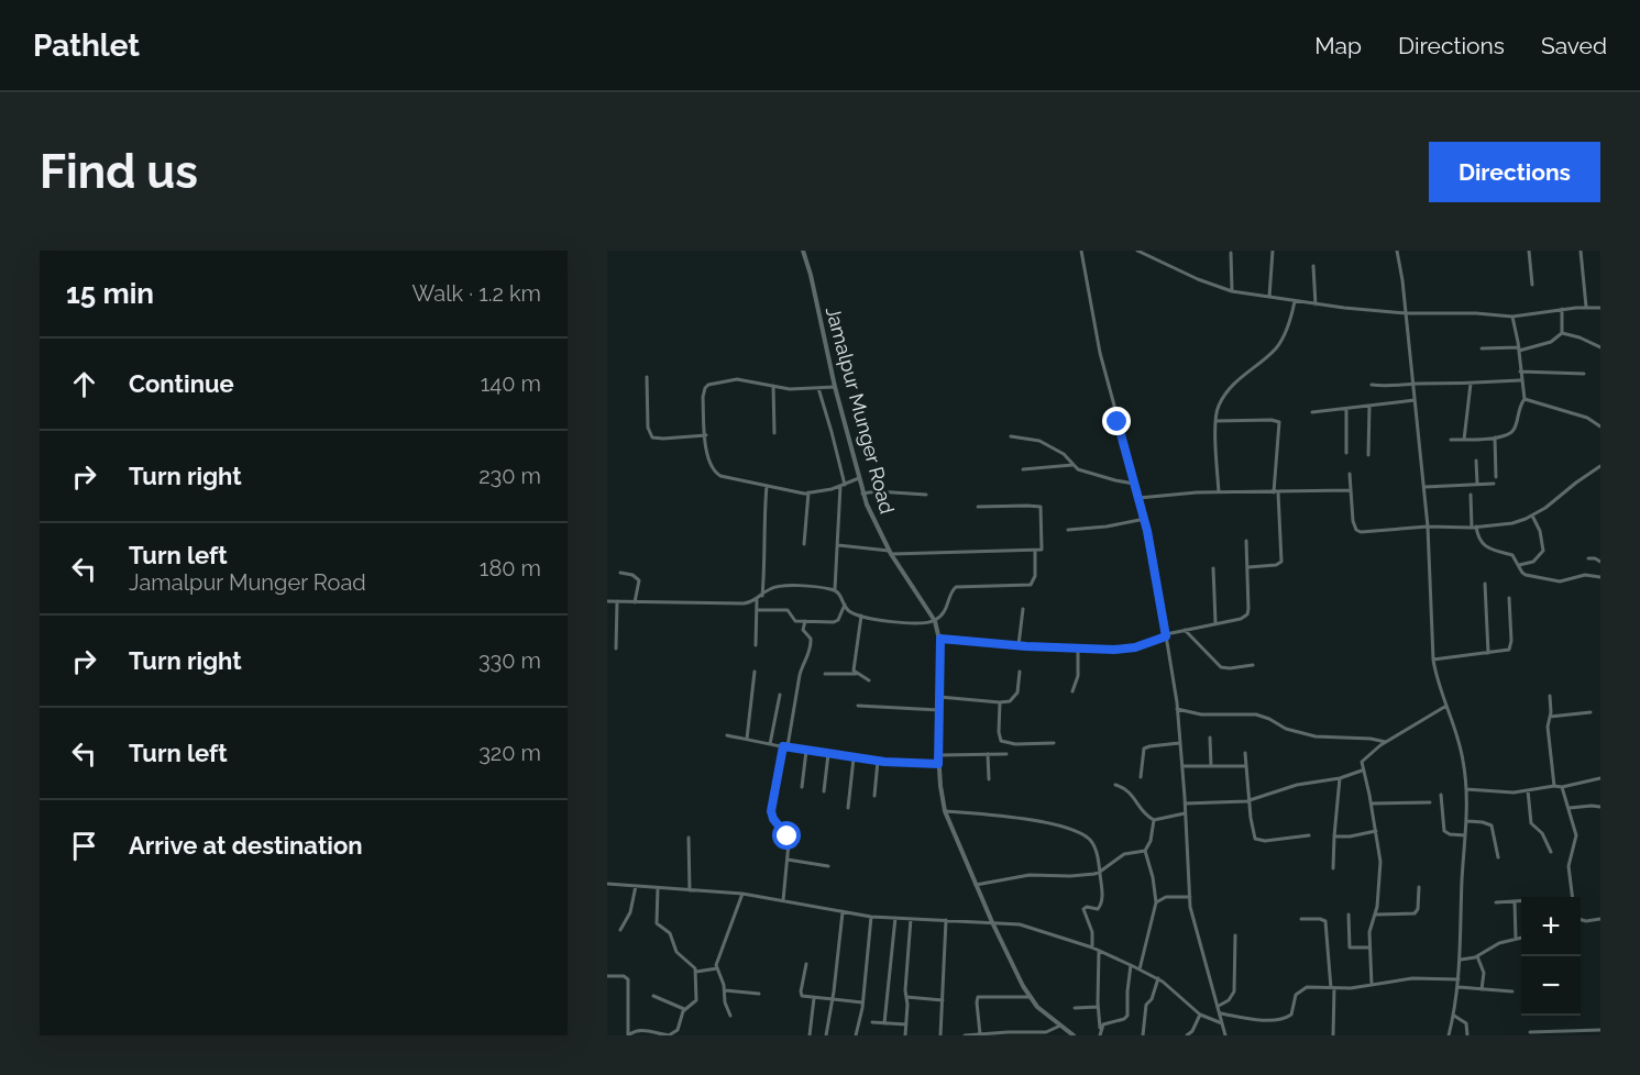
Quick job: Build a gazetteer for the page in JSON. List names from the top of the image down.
{
  "streets": {
    "street": ["Jamalpur Munger Road"]
  },
  "page": {
    "header": "Pathlet",
    "nav": ["Map", "Directions", "Saved"],
    "buttons": "Directions",
    "title": "Find us",
    "heading": ["15 min", "Walk · 1.2 km"],
    "list": [
      ["Continue", "140 m"],
      ["Turn right", "230 m"],
      ["Turn left", "Jamalpur Munger Road", "180 m"],
      ["Turn right", "330 m"],
      ["Turn left", "320 m"],
      "Arrive at destination"
    ],
    "map_buttons": ["+", "−"]
  }
}
